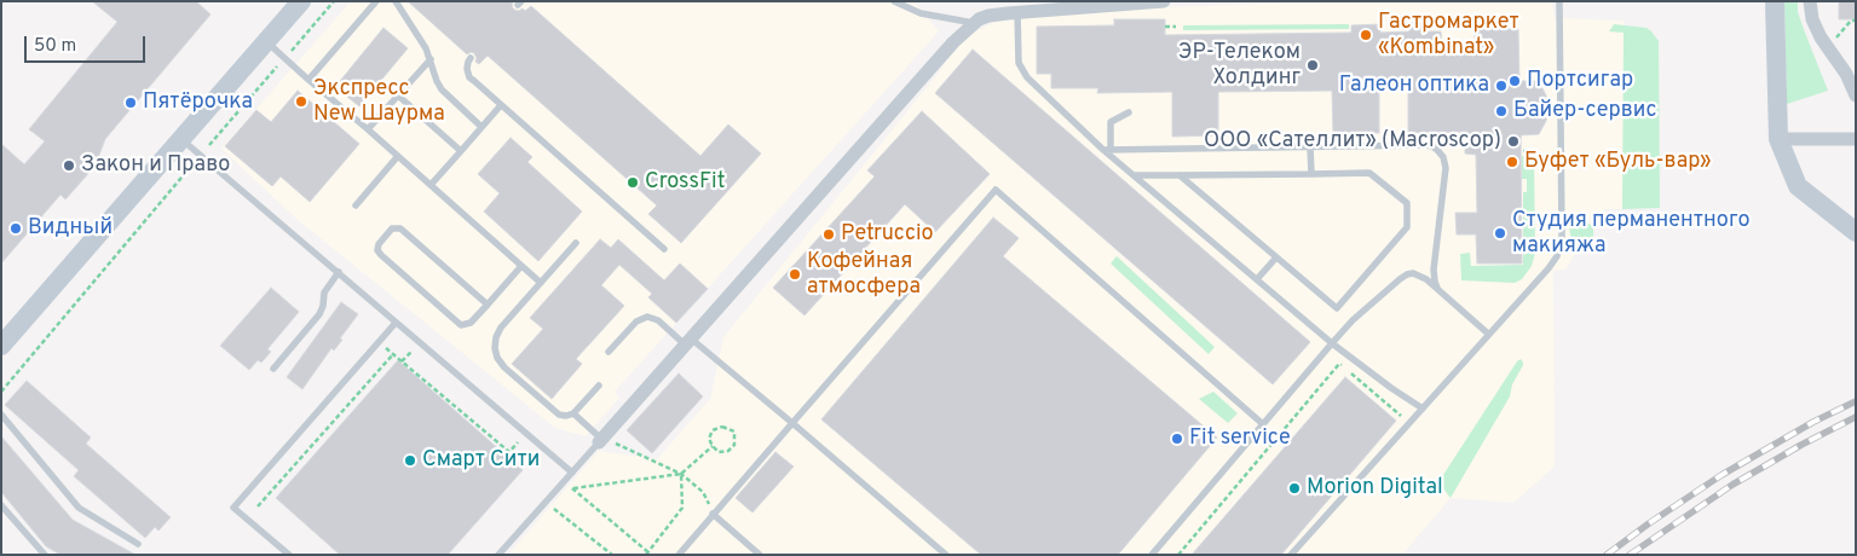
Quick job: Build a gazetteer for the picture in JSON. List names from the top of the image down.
{
  "places": [
    "Гастромаркет «Kombinat»",
    "ЭР-Телеком Холдинг",
    "Портсигар",
    "Галеон оптика",
    "Экспресс New Шаурма",
    "Пятёрочка",
    "Байер-сервис",
    "ООО «Сателлит» (Macroscop)",
    "Буфет «Буль-вар»",
    "Закон и Право",
    "CrossFit",
    "Видный",
    "Студия перманентного макияжа",
    "Petruccio",
    "Кофейная атмосфера",
    "Fit service",
    "Смарт Сити",
    "Morion Digital"
  ],
  "scale_bar": "50 m"
}
